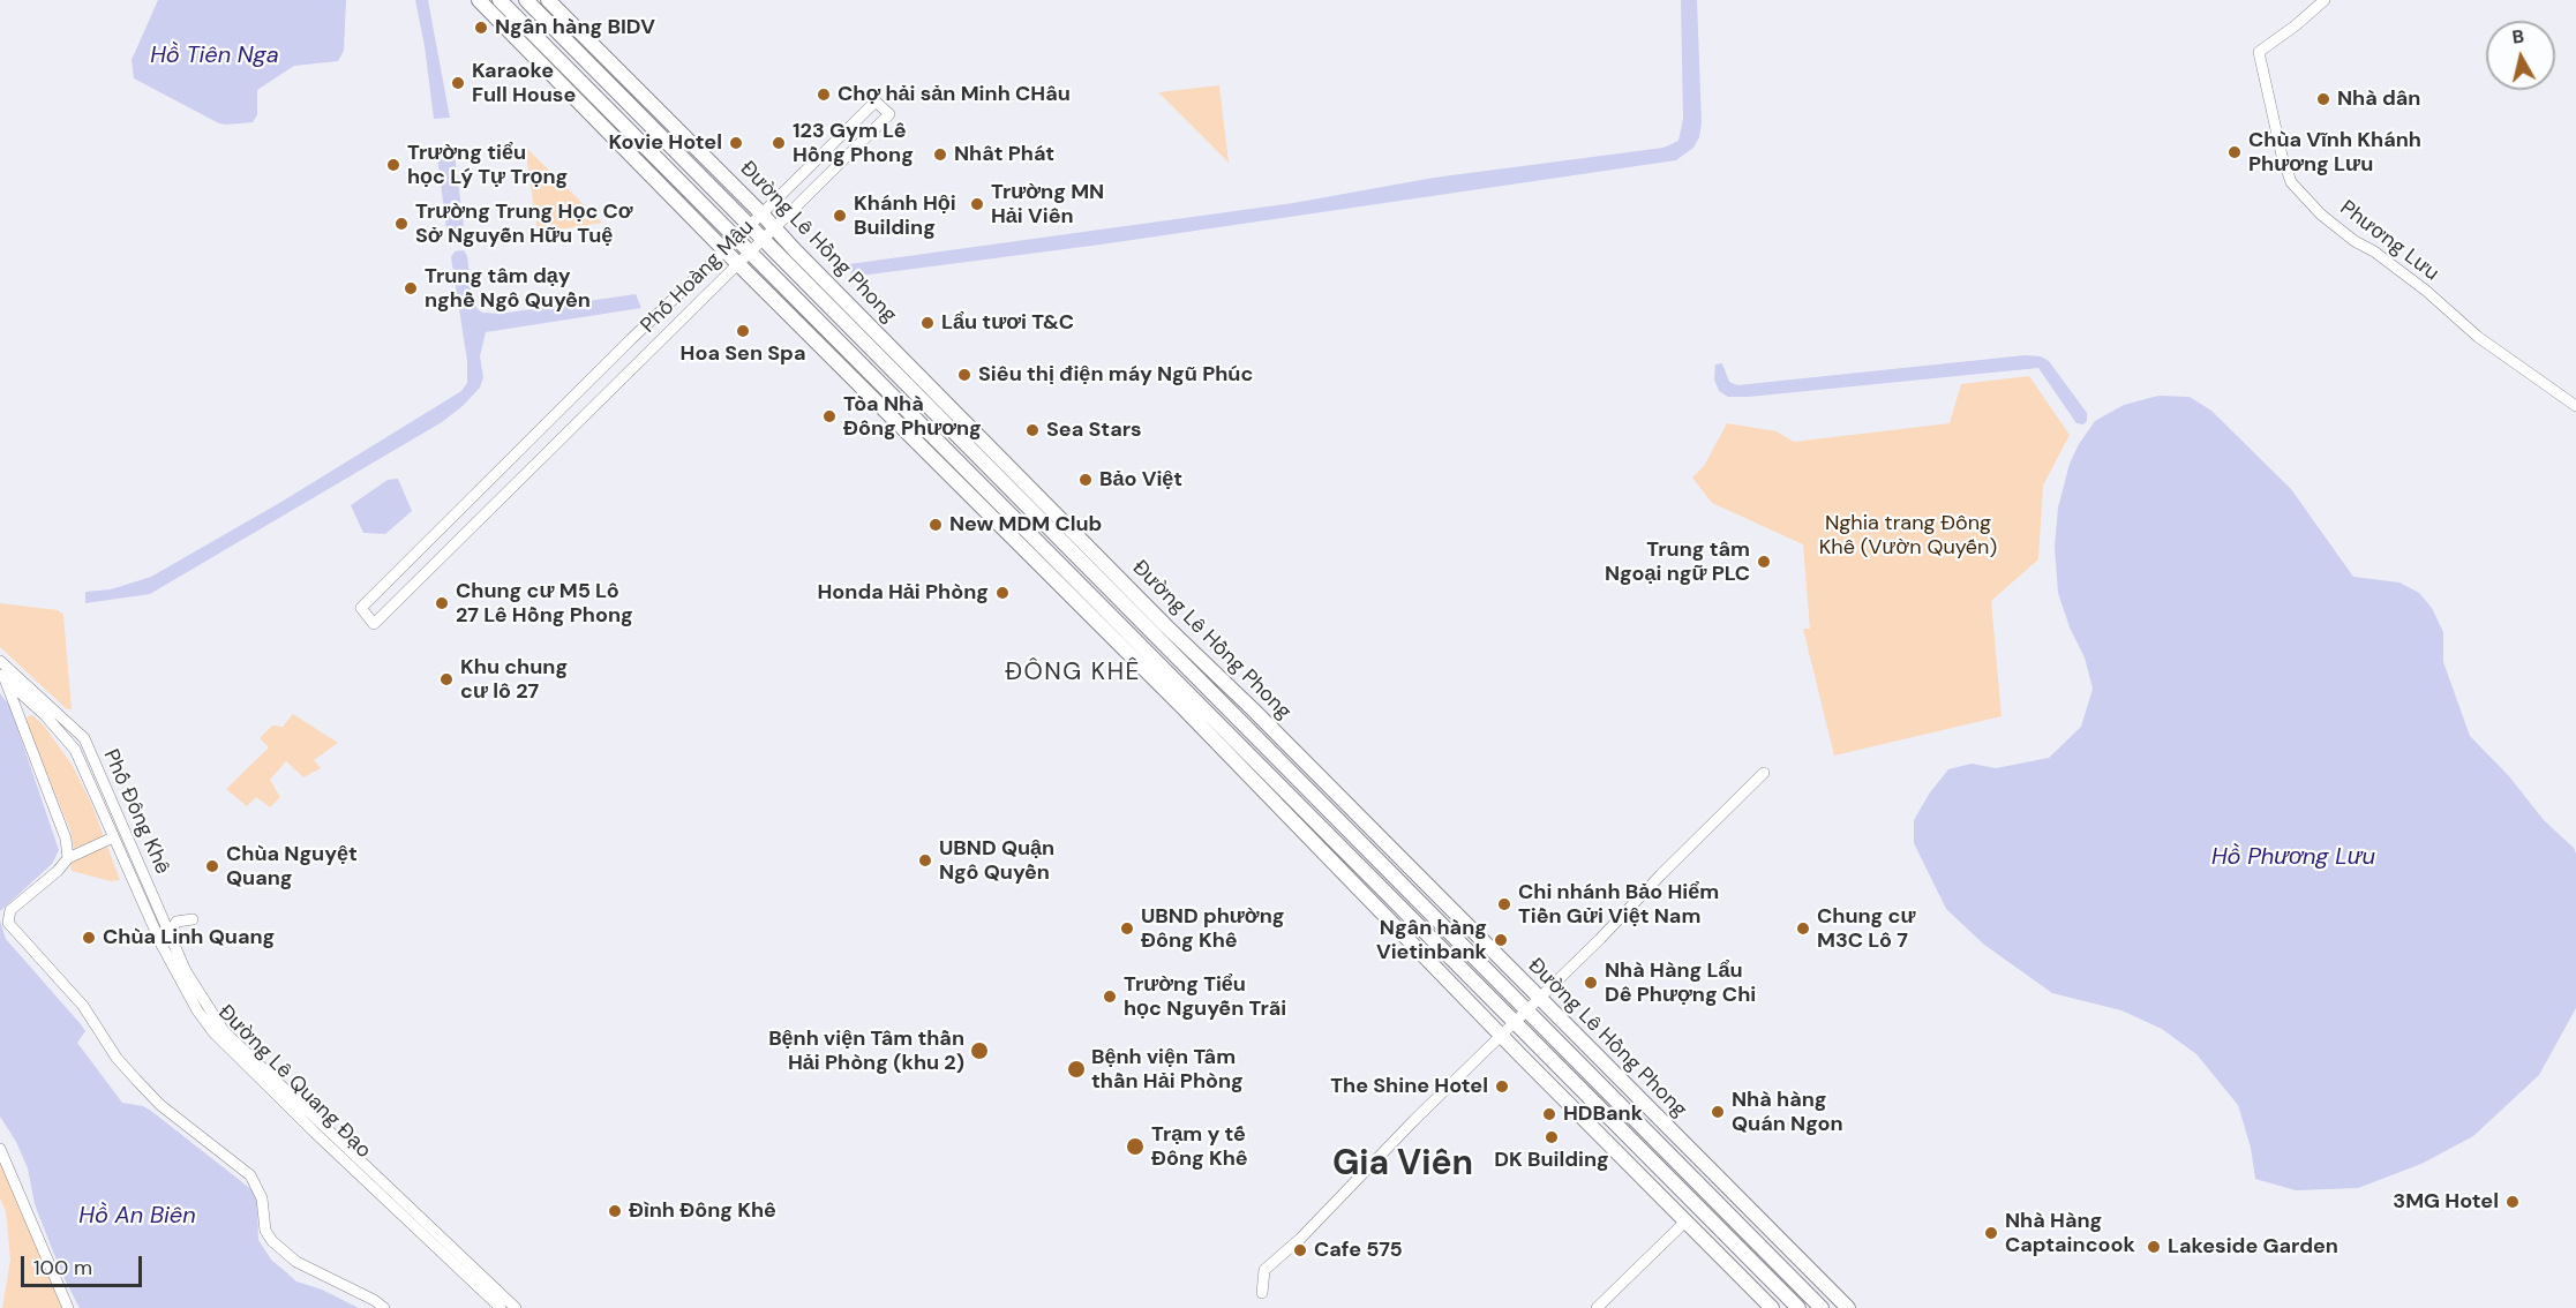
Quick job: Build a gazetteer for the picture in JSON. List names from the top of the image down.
{
  "streets": {
    "main road": ["Đường Lê Hồng Phong"],
    "street": [
      "Phương Lưu",
      "Phố Hoàng Mậu",
      "Phố Đông Khê",
      "Đường Lê Quang Đạo"
    ]
  },
  "crossings": [
    ["Đường Lê Hồng Phong", "Phố Hoàng Mậu"],
    ["Phố Đông Khê", "Đường Lê Quang Đạo"]
  ],
  "districts": ["ĐÔNG KHÊ", "Gia Viên"],
  "water": ["Hồ Tiên Nga", "Hồ Phương Lưu", "Hồ An Biên"],
  "parks": ["Nghia trang Đông Khê (Vườn Quyến)"],
  "places": [
    "Ngân hàng BIDV",
    "Karaoke Full House",
    "Chợ hải sản Minh CHâu",
    "Nhà dân",
    "Kovie Hotel",
    "123 Gym Lê Hồng Phong",
    "Chùa Vĩnh Khánh Phương Lưu",
    "Nhât Phát",
    "Trường tiểu học Lý Tự Trọng",
    "Trường MN Hải Viên",
    "Khánh Hội Building",
    "Trường Trung Học Cơ Sở Nguyễn Hữu Tuệ",
    "Trung tâm dạy nghề Ngô Quyền",
    "Lẩu tươi T&C",
    "Hoa Sen Spa",
    "Siêu thị điện máy Ngũ Phúc",
    "Tòa Nhà Đông Phương",
    "Sea Stars",
    "Bảo Việt",
    "New MDM Club",
    "Trung tâm Ngoại ngữ PLC",
    "Honda Hải Phòng",
    "Chung cư M5 Lô 27 Lê Hồng Phong",
    "Khu chung cư lô 27",
    "UBND Quận Ngô Quyền",
    "Chùa Nguyệt Quang",
    "Chi nhánh Bảo Hiểm Tiền Gửi Việt Nam",
    "UBND phường Đông Khê",
    "Chung cư M3C Lô 7",
    "Chùa Linh Quang",
    "Ngân hàng Vietinbank",
    "Nhà Hàng Lẩu Dê Phượng Chi",
    "Trường Tiểu học Nguyễn Trãi",
    "Bệnh viện Tâm thần Hải Phòng (khu 2)",
    "Bệnh viện Tâm thần Hải Phòng",
    "The Shine Hotel",
    "Nhà hàng Quán Ngon",
    "HDBank",
    "DK Building",
    "Trạm y tế Đông Khê",
    "3MG Hotel",
    "Đình Đông Khê",
    "Nhà Hàng Captaincook",
    "Lakeside Garden",
    "Cafe 575"
  ],
  "scale_bar": "100 m",
  "north": "top"
}
